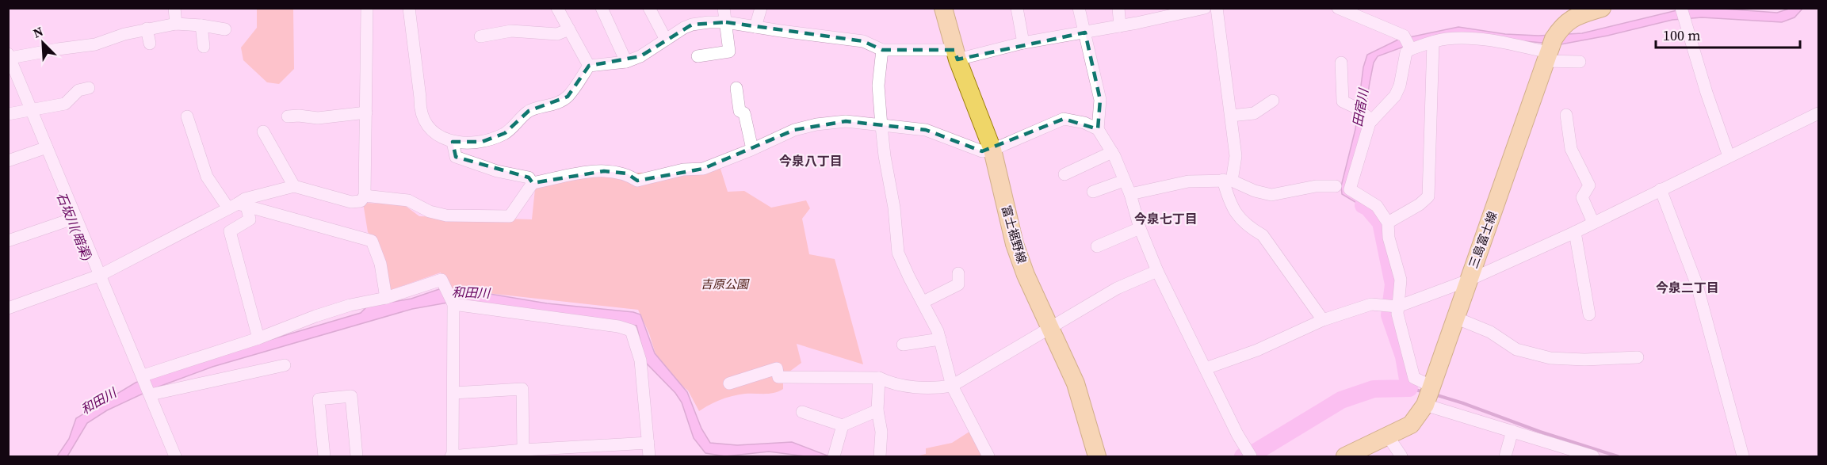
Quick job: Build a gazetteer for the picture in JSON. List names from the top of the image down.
{
  "streets": {
    "main road": ["富士裾野線", "三島富士線"]
  },
  "districts": ["今泉八丁目", "今泉七丁目", "今泉二丁目"],
  "water": ["田宿川", "石坂川(暗渠)", "和田川"],
  "parks": ["吉原公園"],
  "scale_bar": "100 m",
  "north": "top left"
}
